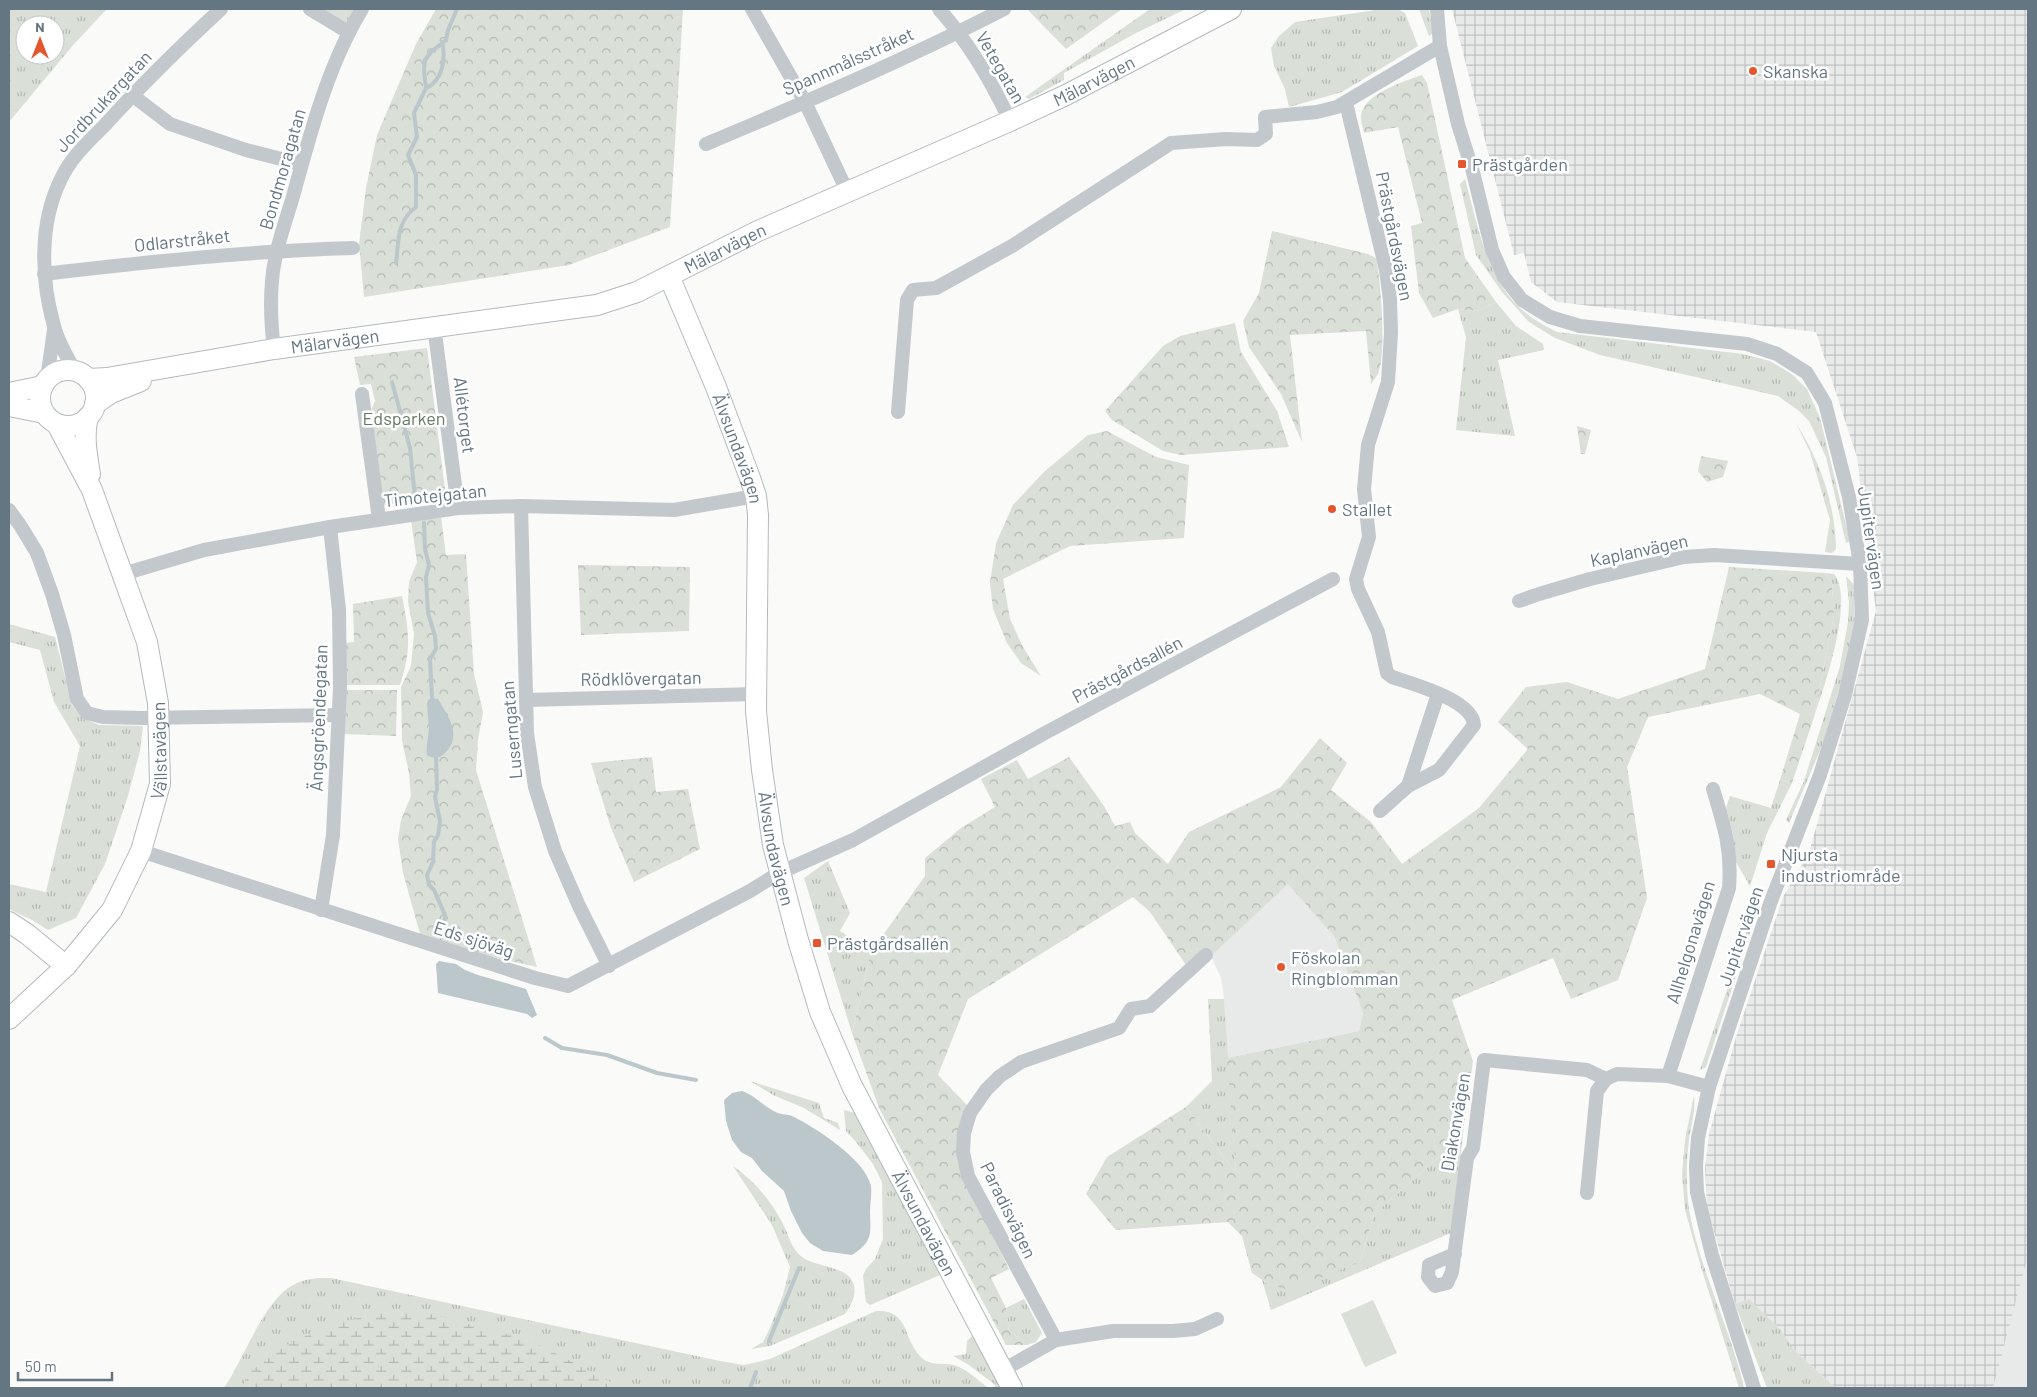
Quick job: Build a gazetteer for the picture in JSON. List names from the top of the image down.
{
  "streets": {
    "main road": ["Mälarvägen", "Älvsundavägen", "Vällstavägen"],
    "street": [
      "Spannmålsstråket",
      "Vetegatan",
      "Jordbrukargatan",
      "Bondmoragatan",
      "Prästgårdsvägen",
      "Odlarstråket",
      "Allétorget",
      "Timotejgatan",
      "Jupitervägen",
      "Kaplanvägen",
      "Prästgårdsallén",
      "Rödklövergatan",
      "Ängsgröendegatan",
      "Luserngatan",
      "Eds sjöväg",
      "Allhelgonavägen",
      "Diakonvägen",
      "Paradisvägen"
    ]
  },
  "crossings": [
    ["Spannmålsstråket", "Vetegatan"],
    ["Vetegatan", "Mälarvägen"],
    ["Mälarvägen", "Jordbrukargatan"],
    ["Mälarvägen", "Bondmoragatan"],
    ["Mälarvägen", "Allétorget"],
    ["Mälarvägen", "Älvsundavägen"],
    ["Mälarvägen", "Vällstavägen"],
    ["Jordbrukargatan", "Odlarstråket"],
    ["Jordbrukargatan", "Vällstavägen"],
    ["Bondmoragatan", "Odlarstråket"],
    ["Allétorget", "Timotejgatan"],
    ["Älvsundavägen", "Timotejgatan"],
    ["Älvsundavägen", "Prästgårdsallén"],
    ["Älvsundavägen", "Rödklövergatan"],
    ["Älvsundavägen", "Eds sjöväg"],
    ["Timotejgatan", "Ängsgröendegatan"],
    ["Timotejgatan", "Luserngatan"],
    ["Timotejgatan", "Vällstavägen"],
    ["Jupitervägen", "Kaplanvägen"],
    ["Prästgårdsallén", "Eds sjöväg"],
    ["Rödklövergatan", "Luserngatan"],
    ["Ängsgröendegatan", "Eds sjöväg"],
    ["Luserngatan", "Eds sjöväg"],
    ["Vällstavägen", "Eds sjöväg"]
  ],
  "parks": ["Edsparken"],
  "places": {
    "other": ["Skanska", "Stallet", "Föskolan Ringblomman"],
    "transit": ["Prästgården", "Njursta industriområde", "Prästgårdsallén"]
  },
  "scale_bar": "50 m",
  "north": "top"
}
